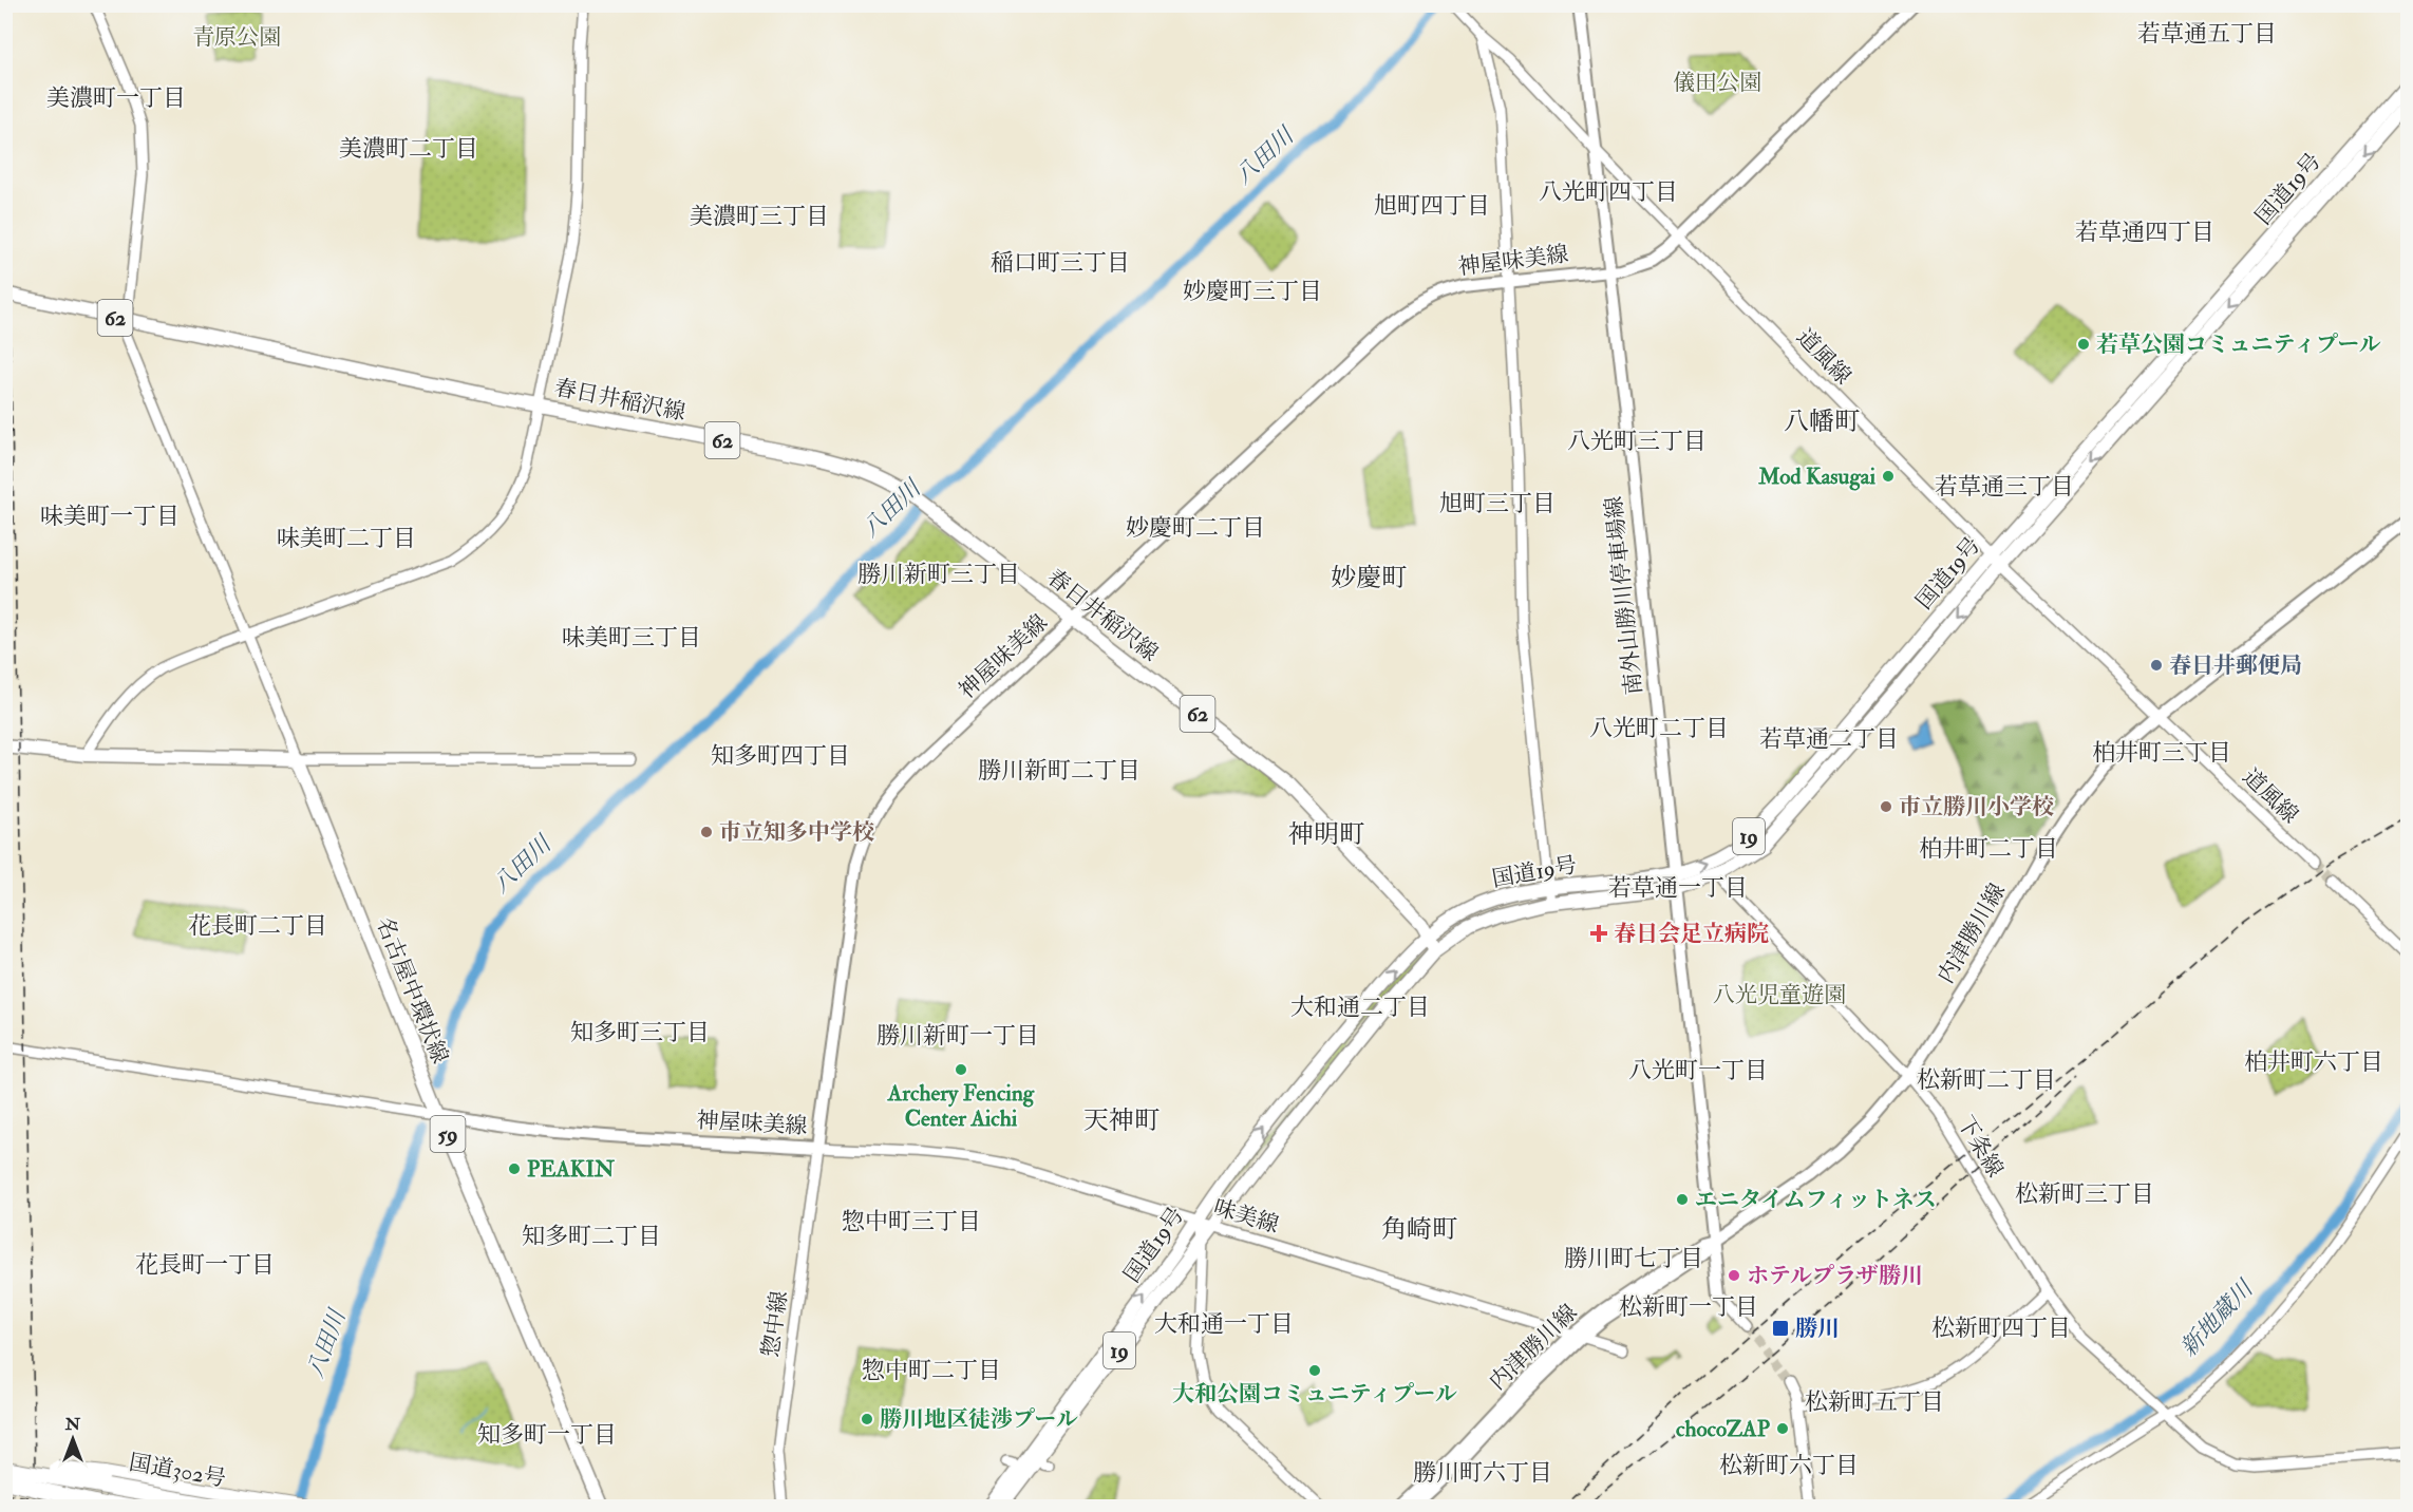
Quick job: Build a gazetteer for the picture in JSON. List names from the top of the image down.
{
  "streets": {
    "main road": [
      "国道19号",
      "神屋味美線",
      "62",
      "春日井稲沢線",
      "南外山勝川停車場線",
      "19",
      "内津勝川線",
      "名古屋中環状線",
      "59",
      "国道302号"
    ],
    "street": [
      "道風線",
      "下条線",
      "味美線",
      "惣中線"
    ]
  },
  "crossings": [
    ["国道19号", "道風線"],
    ["国道19号", "春日井稲沢線"],
    ["国道19号", "南外山勝川停車場線"],
    ["国道19号", "下条線"],
    ["国道19号", "味美線"],
    ["神屋味美線", "道風線"],
    ["神屋味美線", "春日井稲沢線"],
    ["神屋味美線", "南外山勝川停車場線"],
    ["神屋味美線", "名古屋中環状線"],
    ["神屋味美線", "味美線"],
    ["神屋味美線", "惣中線"],
    ["道風線", "南外山勝川停車場線"],
    ["道風線", "内津勝川線"],
    ["南外山勝川停車場線", "内津勝川線"],
    ["内津勝川線", "下条線"],
    ["内津勝川線", "味美線"],
    ["味美線", "惣中線"]
  ],
  "districts": [
    "若草通五丁目",
    "美濃町一丁目",
    "美濃町二丁目",
    "八光町四丁目",
    "旭町四丁目",
    "美濃町三丁目",
    "若草通四丁目",
    "稲口町三丁目",
    "妙慶町三丁目",
    "八幡町",
    "八光町三丁目",
    "若草通三丁目",
    "旭町三丁目",
    "味美町一丁目",
    "妙慶町二丁目",
    "味美町二丁目",
    "勝川新町三丁目",
    "妙慶町",
    "味美町三丁目",
    "八光町二丁目",
    "若草通二丁目",
    "柏井町三丁目",
    "知多町四丁目",
    "勝川新町二丁目",
    "神明町",
    "柏井町二丁目",
    "若草通一丁目",
    "花長町二丁目",
    "大和通二丁目",
    "知多町三丁目",
    "勝川新町一丁目",
    "柏井町六丁目",
    "八光町一丁目",
    "松新町二丁目",
    "天神町",
    "松新町三丁目",
    "惣中町三丁目",
    "角崎町",
    "知多町二丁目",
    "勝川町七丁目",
    "花長町一丁目",
    "松新町一丁目",
    "大和通一丁目",
    "松新町四丁目",
    "惣中町二丁目",
    "松新町五丁目",
    "知多町一丁目",
    "松新町六丁目",
    "勝川町六丁目"
  ],
  "water": ["八田川", "新地蔵川"],
  "parks": ["青原公園", "儀田公園", "八光児童遊園"],
  "places": {
    "other": [
      "若草公園コミュニティプール",
      "Mod Kasugai",
      "春日井郵便局",
      "市立勝川小学校",
      "市立知多中学校",
      "Archery Fencing Center Aichi",
      "PEAKIN",
      "エニタイムフィットネス",
      "ホテルプラザ勝川",
      "大和公園コミュニティプール",
      "勝川地区徒渉プール",
      "chocoZAP"
    ],
    "health": ["春日会足立病院"],
    "transit": ["勝川"]
  },
  "north": "top"
}
